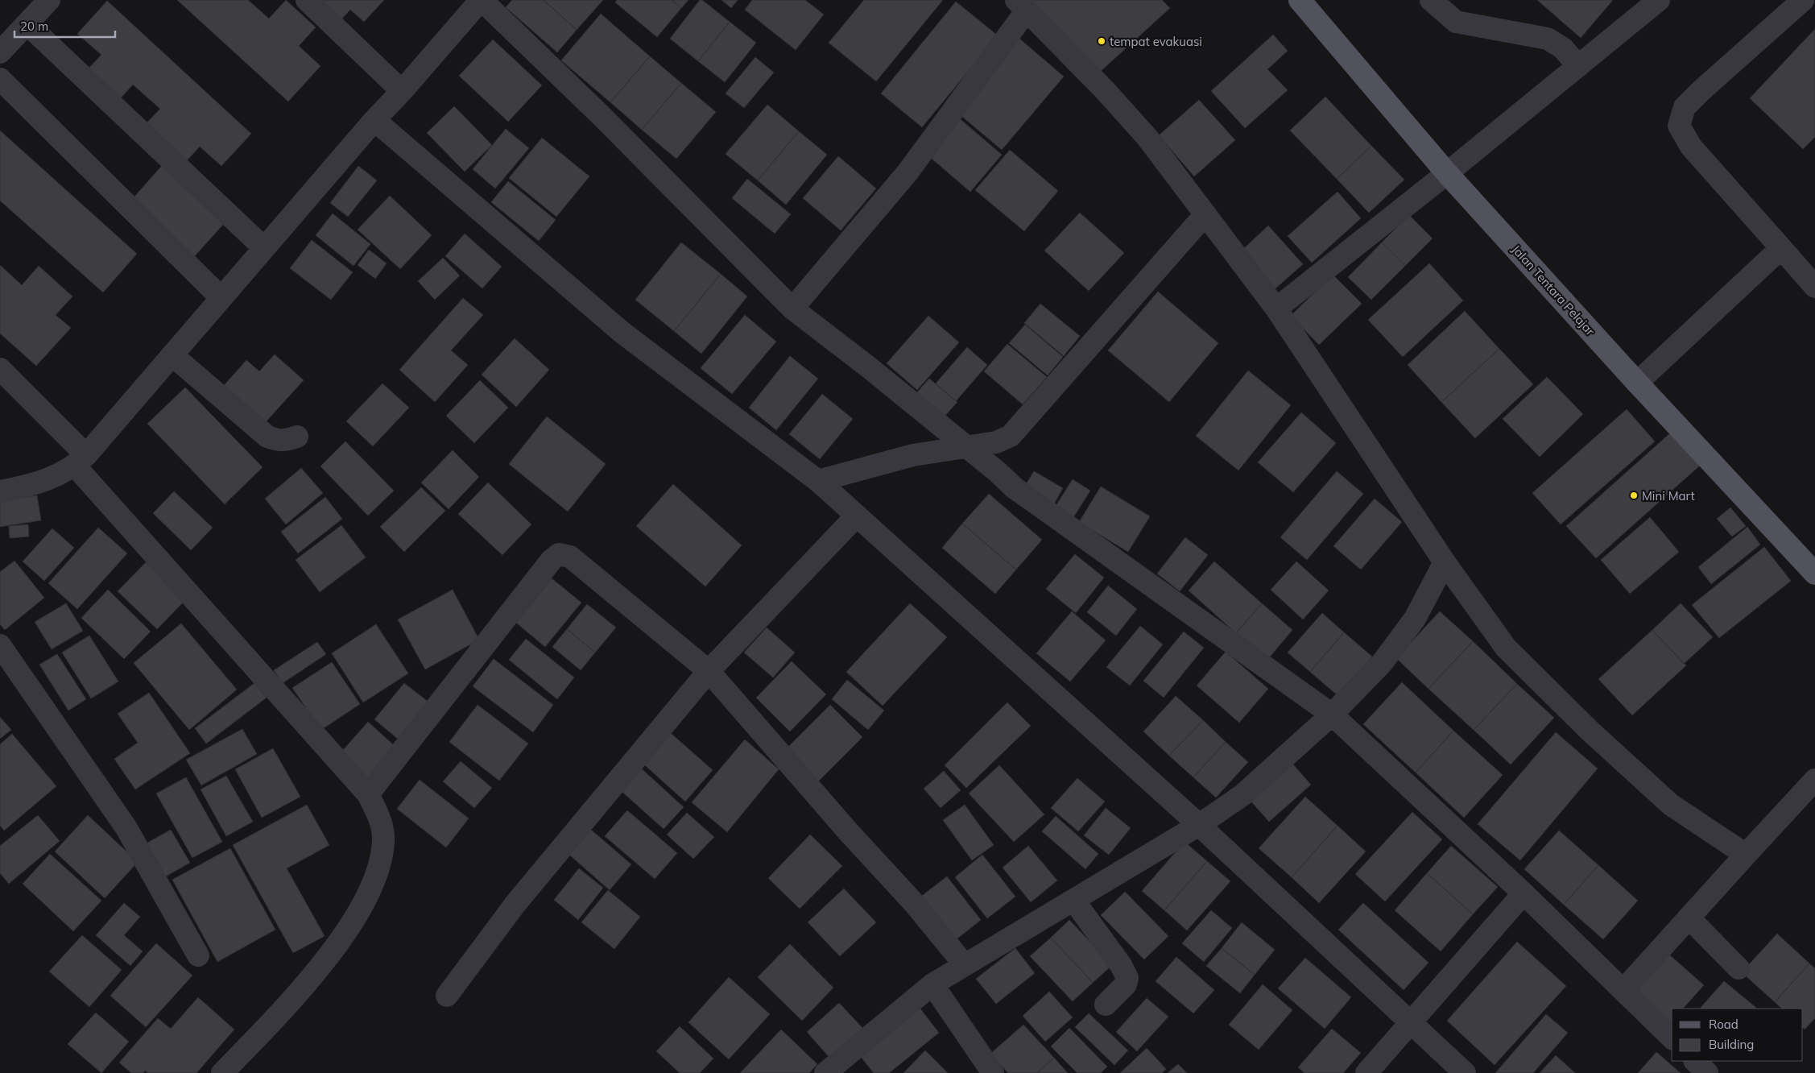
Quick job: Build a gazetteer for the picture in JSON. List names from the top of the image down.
{
  "streets": {
    "main road": ["Jalan Tentara Pelajar"]
  },
  "places": ["tempat evakuasi", "Mini Mart"],
  "legend": ["Road", "Building"],
  "scale_bar": "20 m"
}
